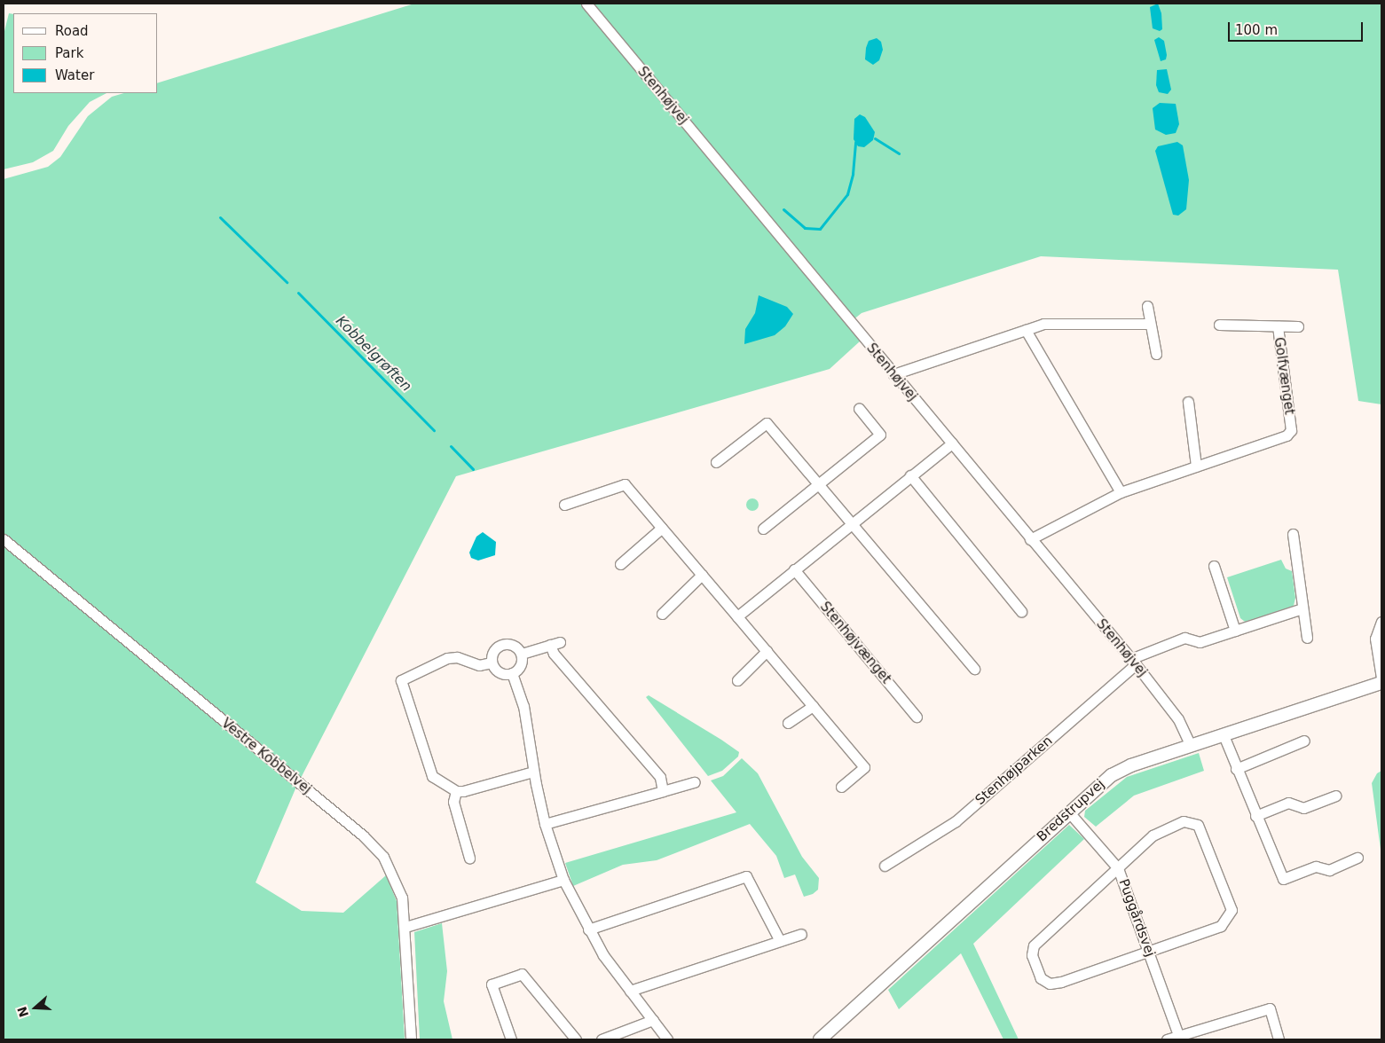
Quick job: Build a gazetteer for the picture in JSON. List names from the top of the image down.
{
  "streets": {
    "street": [
      "Stenhøjvej",
      "Golfvænget",
      "Stenhøjvænget",
      "Vestre Kobbelvej",
      "Stenhøjparken",
      "Bredstrupvej",
      "Puggårdsvej"
    ]
  },
  "crossings": [
    ["Stenhøjvej", "Golfvænget"],
    ["Stenhøjvej", "Stenhøjparken"],
    ["Stenhøjvej", "Bredstrupvej"],
    ["Bredstrupvej", "Puggårdsvej"]
  ],
  "water": ["Kobbelgrøften"],
  "legend": ["Road", "Park", "Water"],
  "scale_bar": "100 m",
  "north": "left"
}
